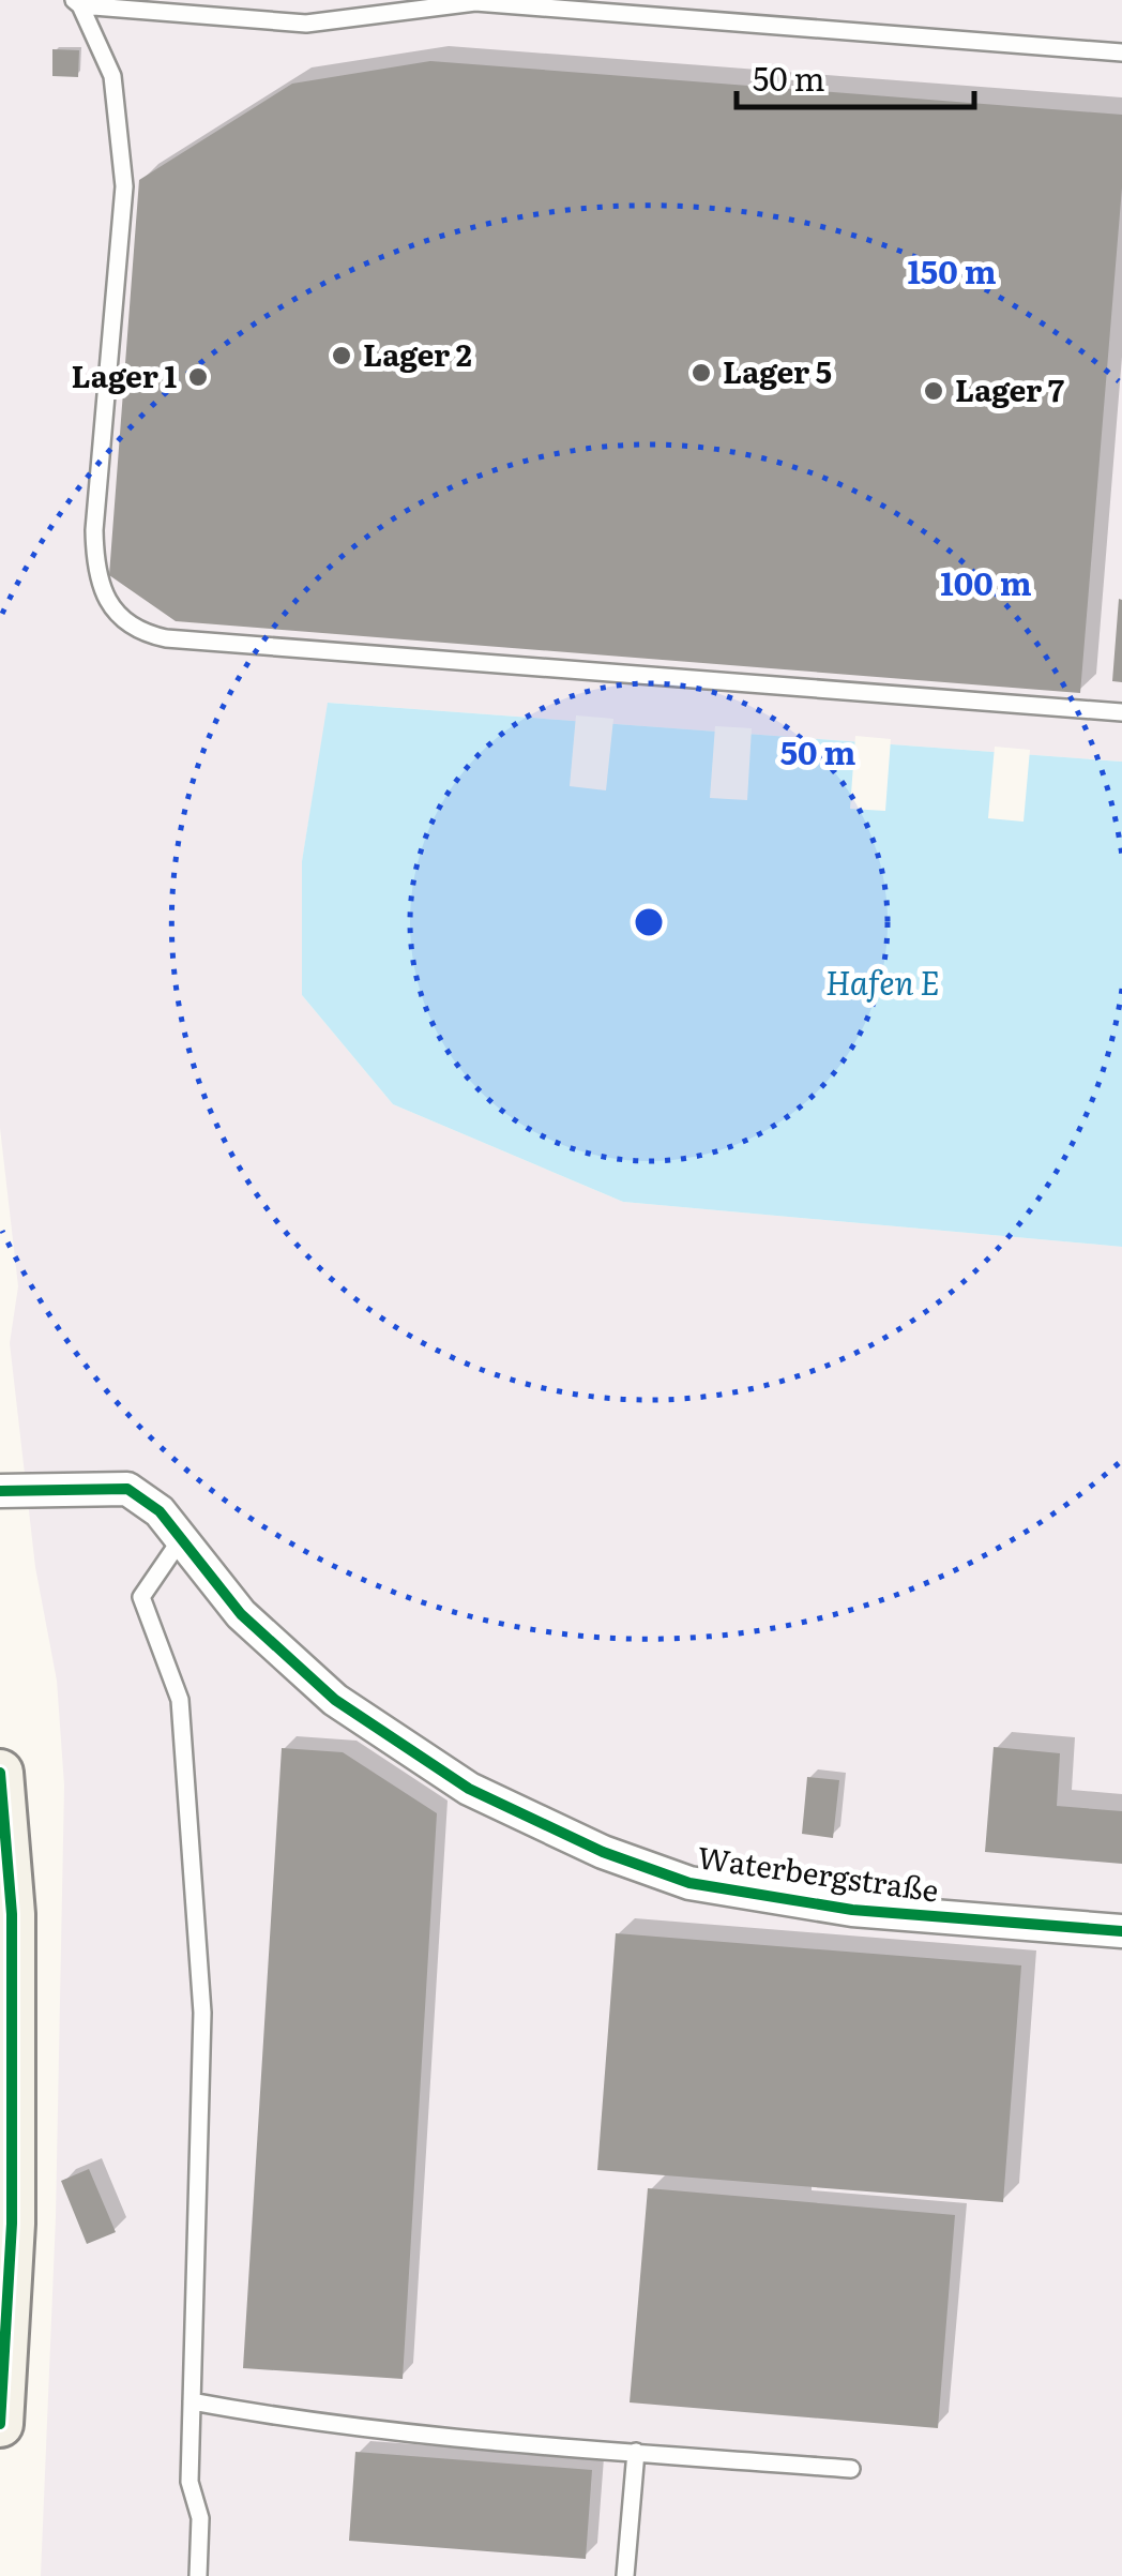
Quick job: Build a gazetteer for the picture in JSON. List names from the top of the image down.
{
  "streets": {
    "street": ["Waterbergstraße"]
  },
  "water": ["Hafen E"],
  "places": [
    "Lager 2",
    "Lager 5",
    "Lager 1",
    "Lager 7"
  ],
  "scale_bar": "50 m",
  "rings": ["150 m", "100 m", "50 m"]
}
